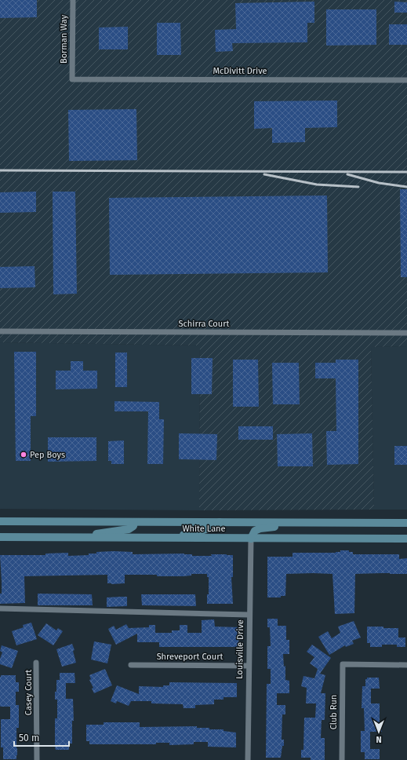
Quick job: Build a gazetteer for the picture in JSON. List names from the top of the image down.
{
  "streets": {
    "main road": ["White Lane"],
    "street": [
      "Borman Way",
      "McDivitt Drive",
      "Schirra Court",
      "Louisville Drive",
      "Shreveport Court",
      "Casey Court",
      "Club Run"
    ]
  },
  "crossings": [
    ["Borman Way", "McDivitt Drive"],
    ["White Lane", "Louisville Drive"],
    ["Louisville Drive", "Shreveport Court"]
  ],
  "places": ["Pep Boys"],
  "scale_bar": "50 m",
  "north": "bottom"
}
